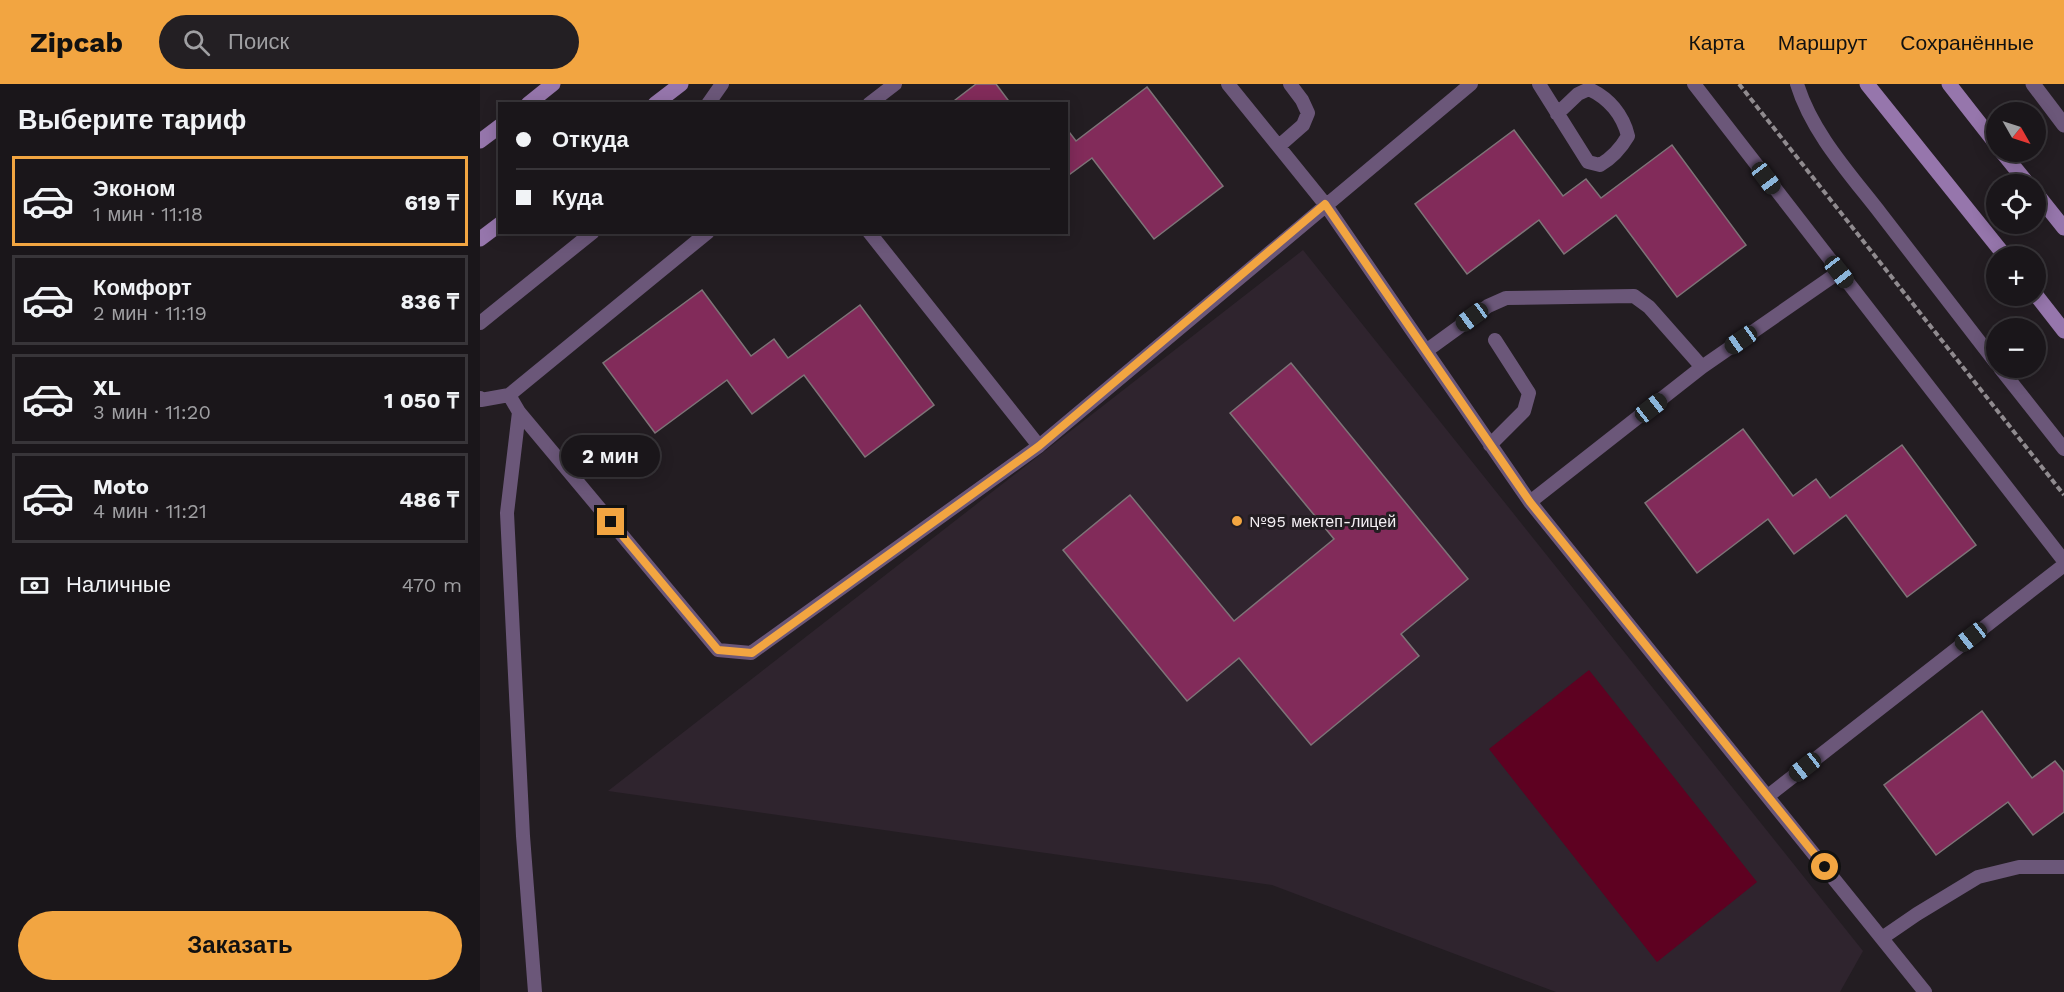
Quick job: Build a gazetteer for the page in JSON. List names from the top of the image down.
{
  "places": ["№95 мектеп-лицей"],
  "north": "bottom right",
  "page": {
    "header": "Zipcab",
    "search": "Поиск",
    "nav": ["Карта", "Маршрут", "Сохранённые"],
    "heading": "Выберите тариф",
    "map_buttons": ["+", "−"],
    "banner": ["Откуда", "Куда"],
    "list": [
      {
        "name": "Эконом",
        "note": "1 мин · 11:18",
        "value": "619 ₸"
      },
      {
        "name": "Комфорт",
        "note": "2 мин · 11:19",
        "value": "836 ₸"
      },
      {
        "name": "XL",
        "note": "3 мин · 11:20",
        "value": "1 050 ₸"
      },
      {
        "name": "Moto",
        "note": "4 мин · 11:21",
        "value": "486 ₸"
      }
    ],
    "bubble": "2 мин",
    "pay": ["Наличные", "470 m"],
    "buttons": "Заказать"
  }
}
